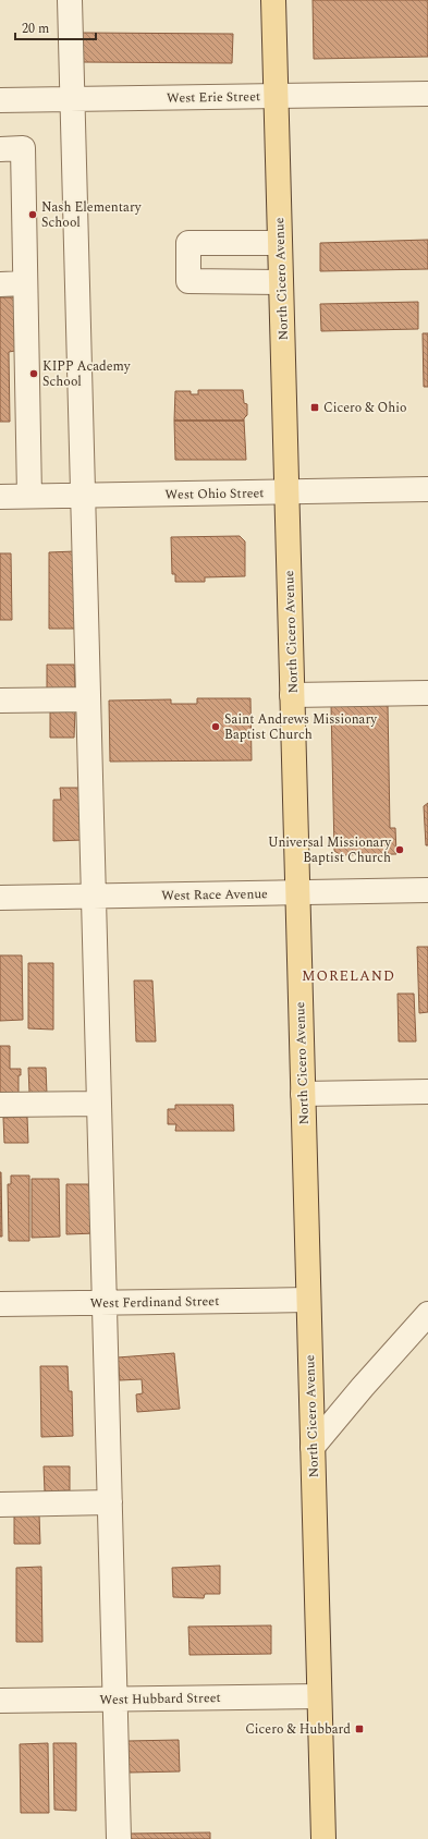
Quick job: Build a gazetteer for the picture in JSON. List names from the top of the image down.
{
  "streets": {
    "main road": ["North Cicero Avenue"],
    "street": [
      "West Erie Street",
      "West Ohio Street",
      "West Race Avenue",
      "West Ferdinand Street",
      "West Hubbard Street"
    ]
  },
  "crossings": [
    ["West Erie Street", "North Cicero Avenue"],
    ["North Cicero Avenue", "West Ohio Street"],
    ["North Cicero Avenue", "West Race Avenue"],
    ["North Cicero Avenue", "West Ferdinand Street"],
    ["North Cicero Avenue", "West Hubbard Street"]
  ],
  "districts": ["MORELAND"],
  "places": {
    "other": [
      "Nash Elementary School",
      "KIPP Academy School",
      "Saint Andrews Missionary Baptist Church",
      "Universal Missionary Baptist Church"
    ],
    "transit": ["Cicero & Ohio", "Cicero & Hubbard"]
  },
  "scale_bar": "20 m"
}
